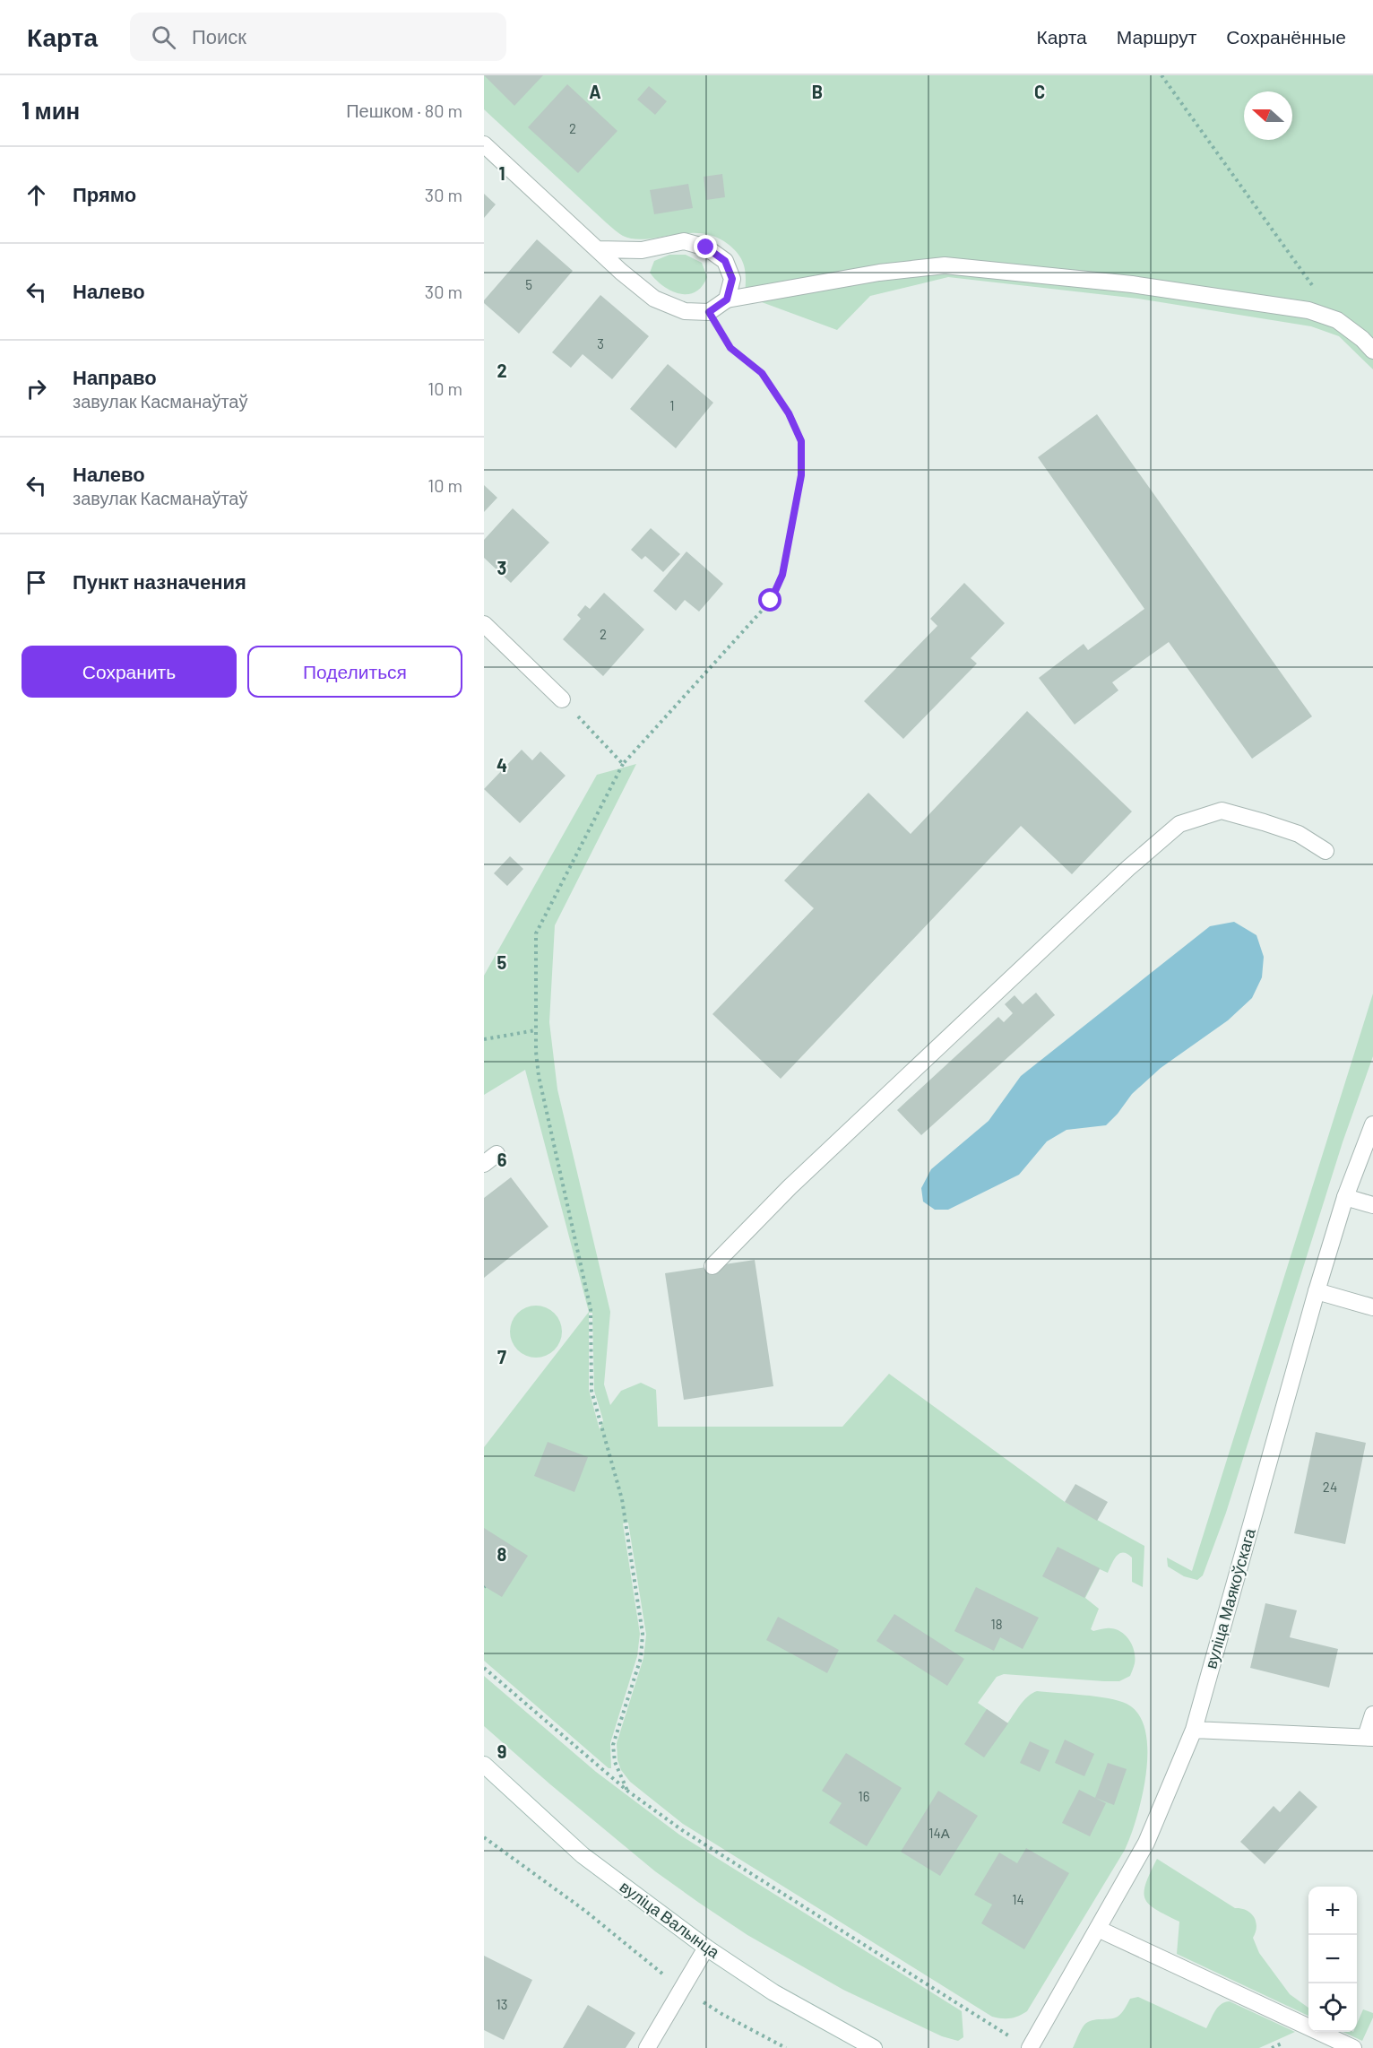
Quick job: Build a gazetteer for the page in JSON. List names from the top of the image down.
{
  "streets": {
    "street": ["вуліца Маякоўскага", "вуліца Валынца"]
  },
  "house_numbers": [
    "2",
    "5",
    "3",
    "1",
    "2",
    "24",
    "18",
    "16",
    "14А",
    "14",
    "13"
  ],
  "north": "left",
  "page": {
    "header": "Карта",
    "search": "Поиск",
    "nav": ["Карта", "Маршрут", "Сохранённые"],
    "heading": ["1 мин", "Пешком · 80 m"],
    "list": [
      ["Прямо", "30 m"],
      ["Налево", "30 m"],
      ["Направо", "завулак Касманаўтаў", "10 m"],
      ["Налево", "завулак Касманаўтаў", "10 m"],
      "Пункт назначения"
    ],
    "buttons": ["Сохранить", "Поделиться"],
    "map_buttons": ["+", "−"]
  },
  "grid": {
    "columns": ["A", "B", "C"],
    "rows": [
      "1",
      "2",
      "3",
      "4",
      "5",
      "6",
      "7",
      "8",
      "9"
    ]
  }
}
